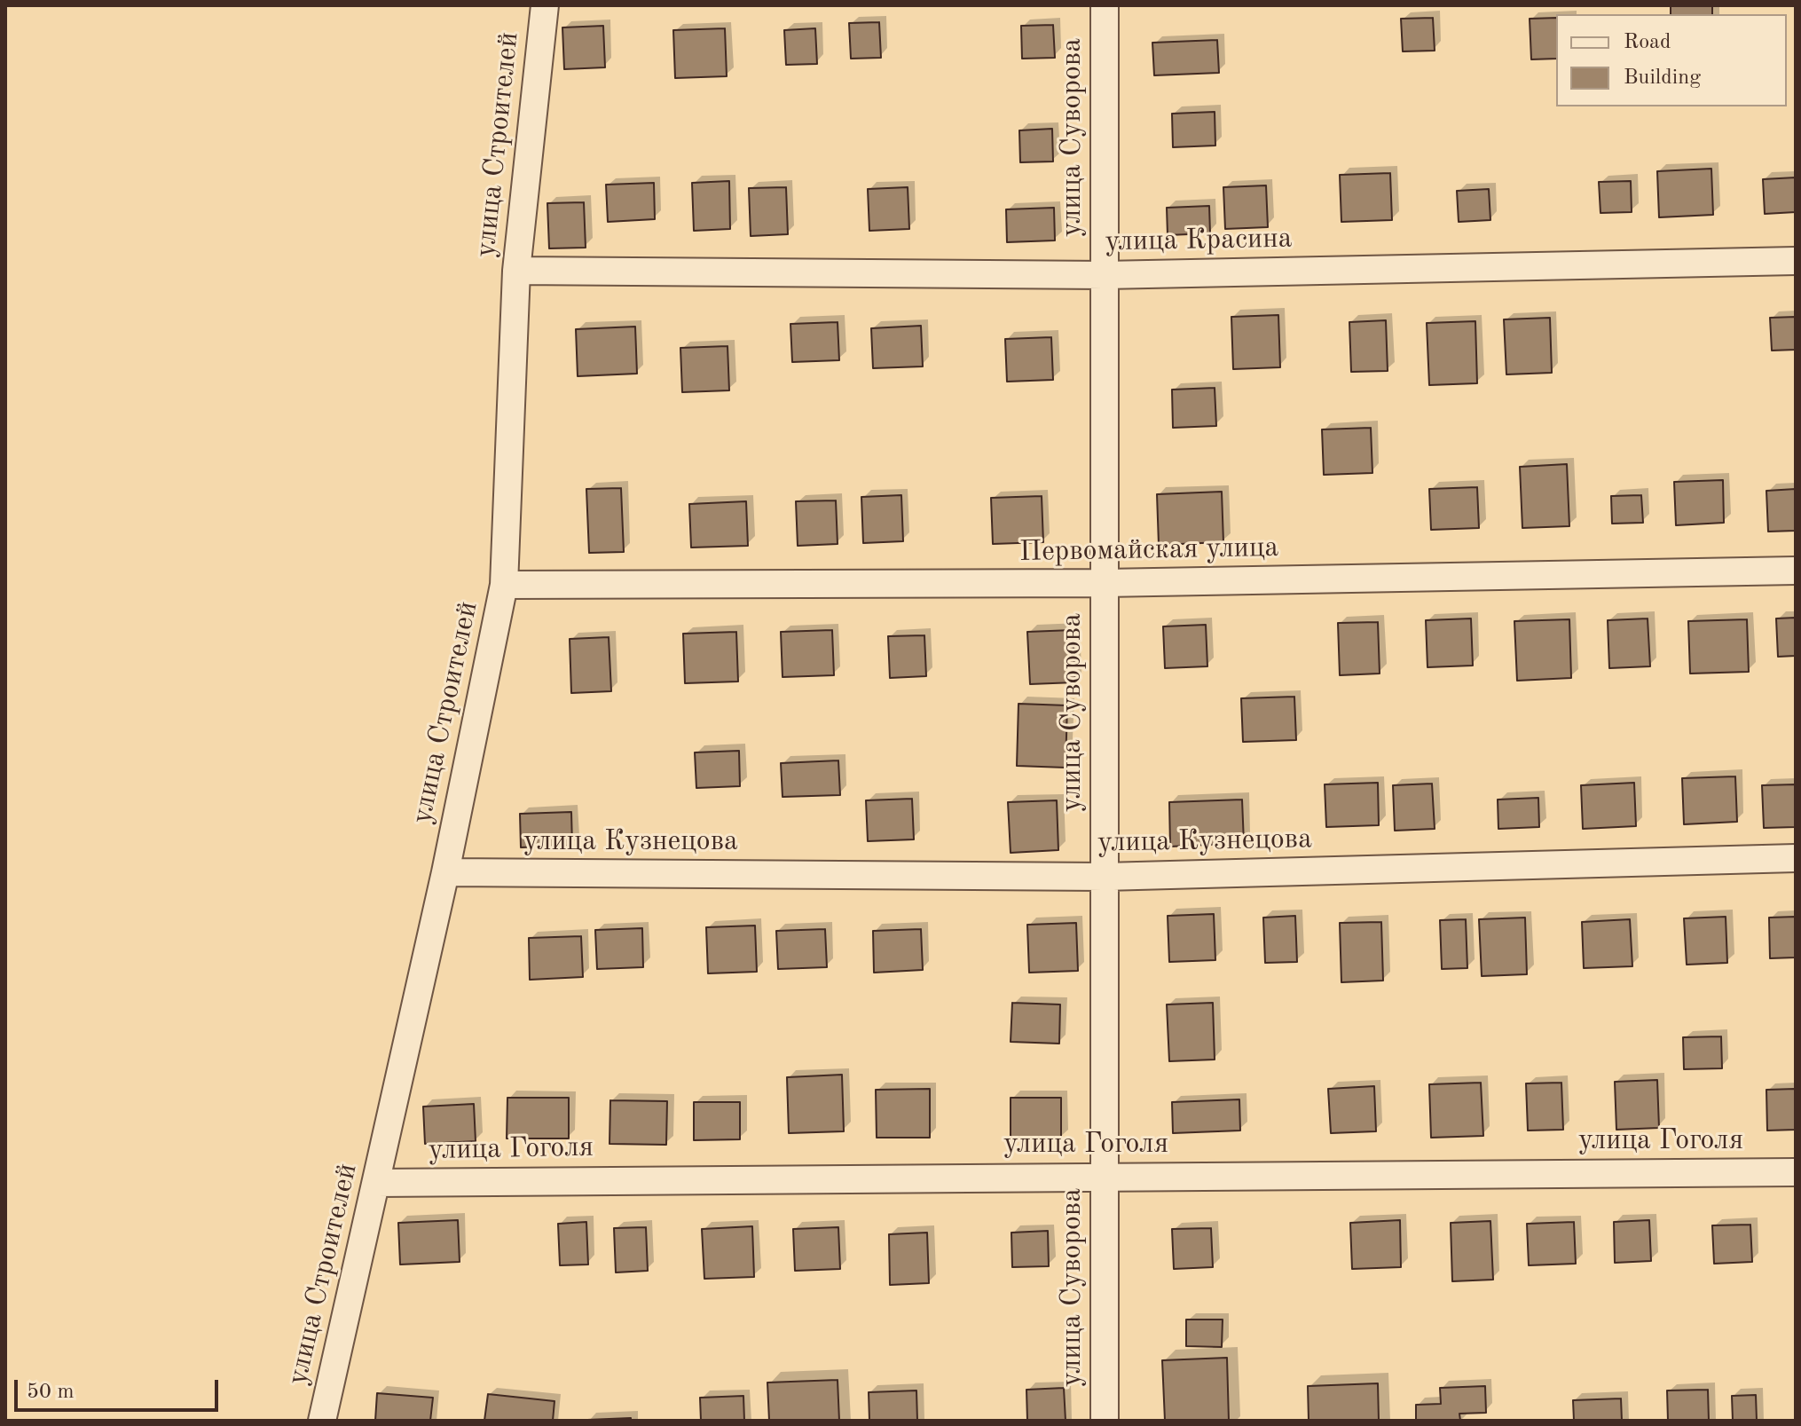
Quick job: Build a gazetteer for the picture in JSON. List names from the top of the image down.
{
  "streets": {
    "street": [
      "улица Суворова",
      "улица Строителей",
      "улица Красина",
      "Первомайская улица",
      "улица Кузнецова",
      "улица Гоголя"
    ]
  },
  "crossings": [
    ["улица Суворова", "улица Красина"],
    ["улица Суворова", "Первомайская улица"],
    ["улица Суворова", "улица Кузнецова"],
    ["улица Суворова", "улица Гоголя"],
    ["улица Строителей", "улица Красина"],
    ["улица Строителей", "Первомайская улица"],
    ["улица Строителей", "улица Кузнецова"],
    ["улица Строителей", "улица Гоголя"]
  ],
  "legend": ["Road", "Building"],
  "scale_bar": "50 m"
}
